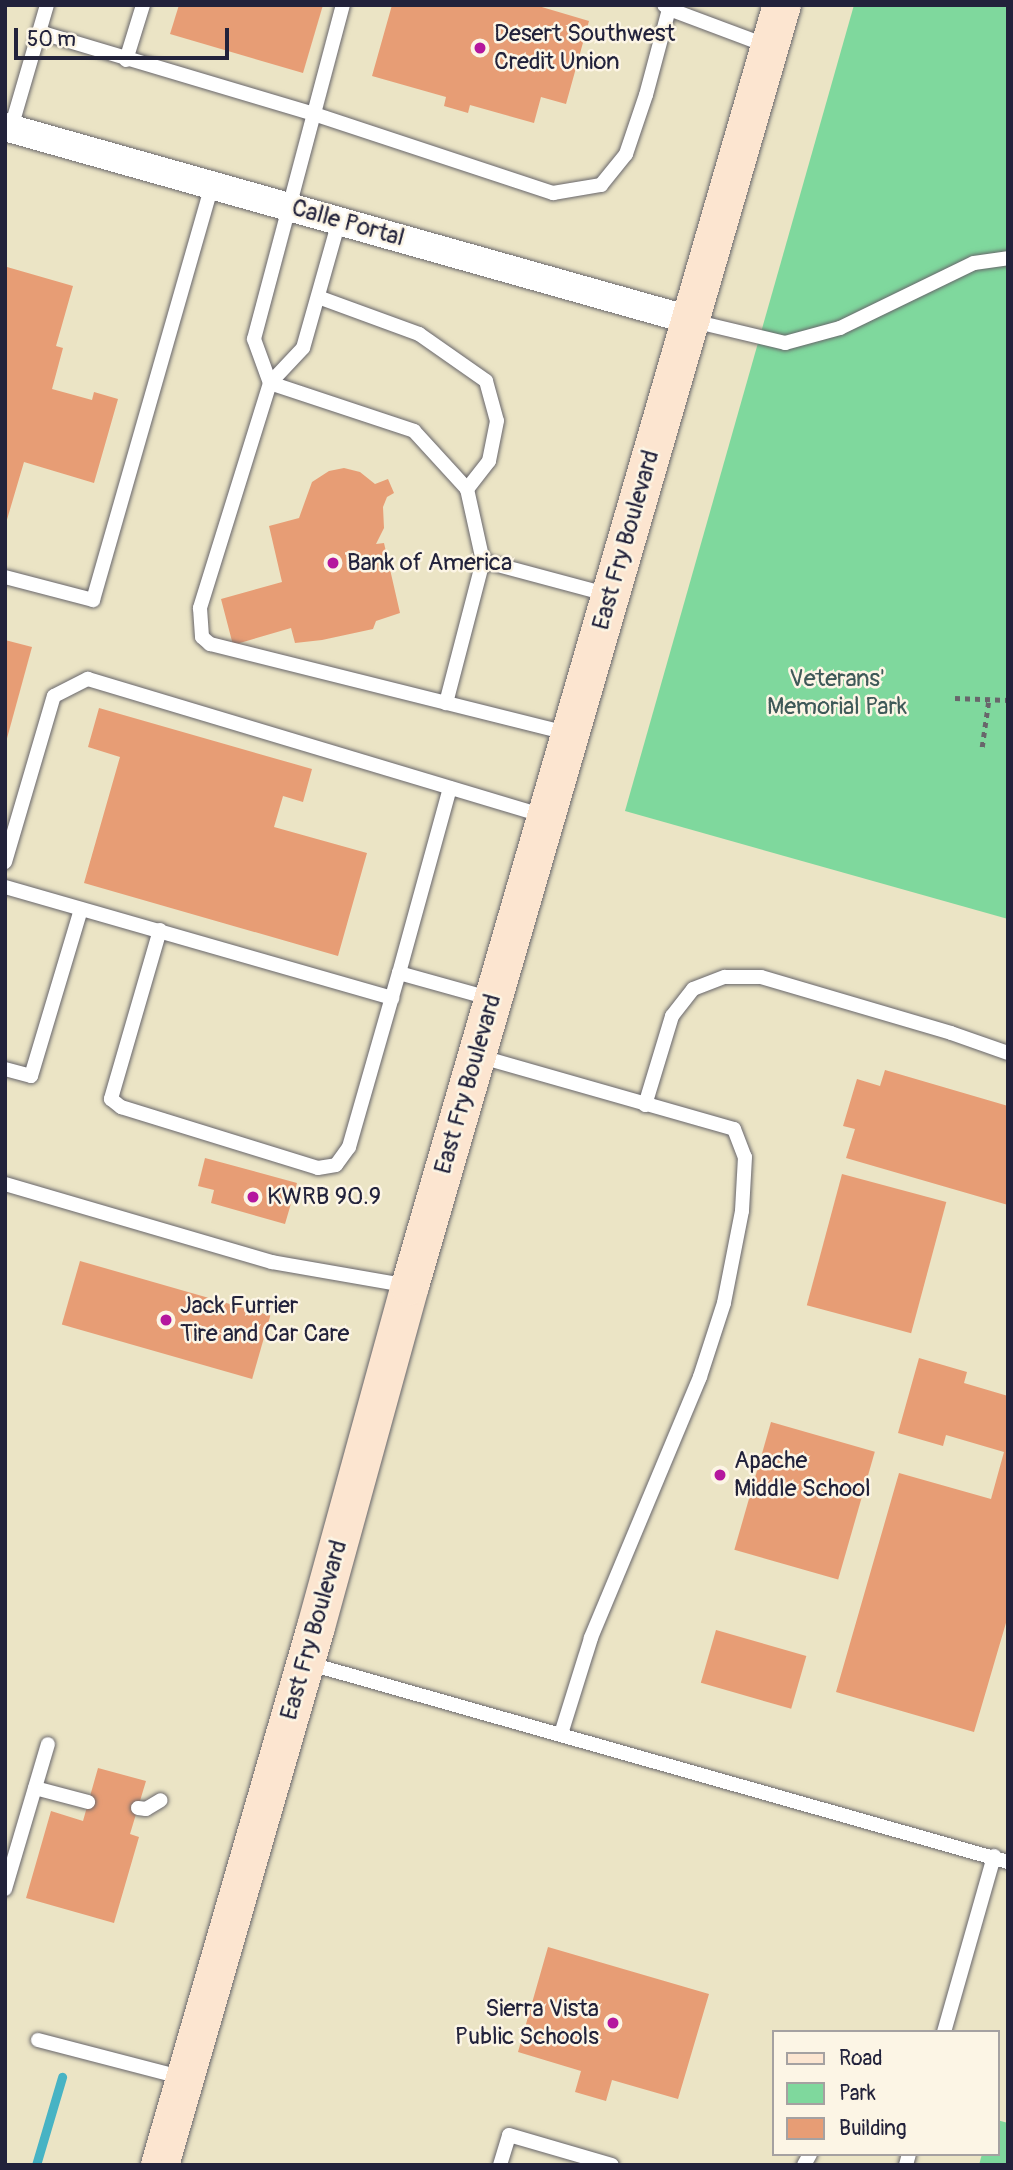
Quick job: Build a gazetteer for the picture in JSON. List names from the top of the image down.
{
  "streets": {
    "main road": ["East Fry Boulevard"],
    "street": ["Calle Portal"]
  },
  "crossings": [
    ["Calle Portal", "East Fry Boulevard"]
  ],
  "parks": ["Veterans' Memorial Park"],
  "places": [
    "Desert Southwest Credit Union",
    "Bank of America",
    "KWRB 90.9",
    "Jack Furrier Tire and Car Care",
    "Apache Middle School",
    "Sierra Vista Public Schools"
  ],
  "legend": ["Road", "Park", "Building"],
  "scale_bar": "50 m"
}
